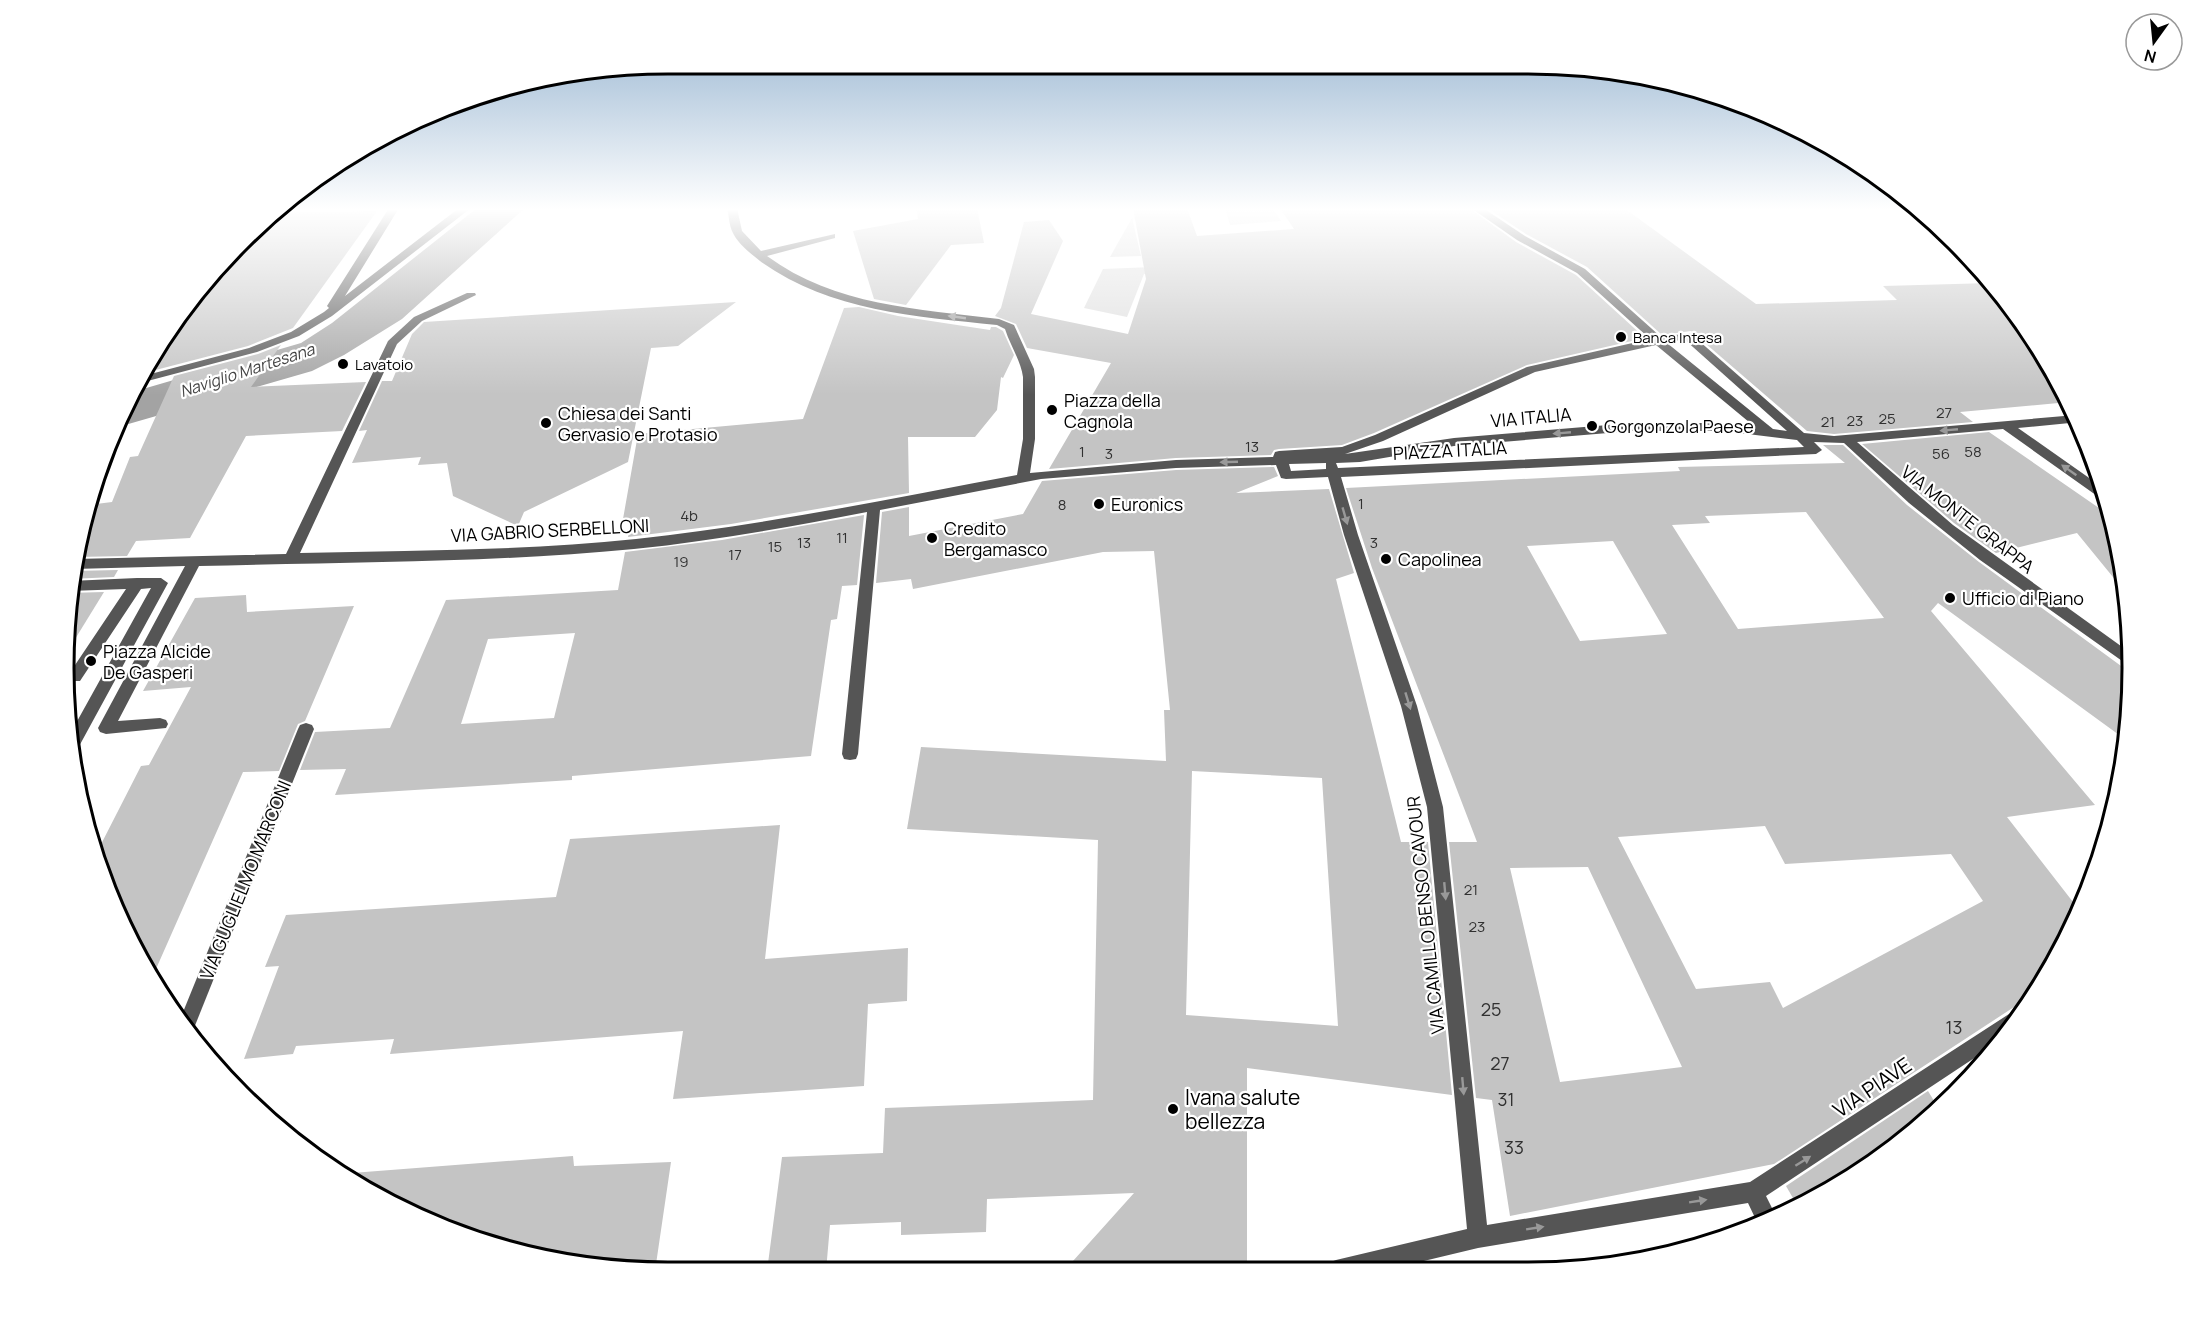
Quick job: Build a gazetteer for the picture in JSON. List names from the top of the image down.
{
  "streets": {
    "street": [
      "VIA ITALIA",
      "PIAZZA ITALIA",
      "VIA MONTE GRAPPA",
      "VIA GABRIO SERBELLONI",
      "VIA GUGLIELMO MARCONI",
      "VIA CAMILLO BENSO CAVOUR",
      "VIA PIAVE"
    ]
  },
  "crossings": [
    ["VIA ITALIA", "PIAZZA ITALIA"],
    ["VIA ITALIA", "VIA MONTE GRAPPA"],
    ["VIA ITALIA", "VIA GABRIO SERBELLONI"],
    ["VIA ITALIA", "VIA CAMILLO BENSO CAVOUR"],
    ["PIAZZA ITALIA", "VIA CAMILLO BENSO CAVOUR"]
  ],
  "one_way": ["VIA ITALIA", "VIA CAMILLO BENSO CAVOUR", "VIA PIAVE"],
  "water": ["Naviglio Martesana"],
  "places": [
    "Banca Intesa",
    "Lavatoio",
    "Piazza della Cagnola",
    "Chiesa dei Santi Gervasio e Protasio",
    "Gorgonzola Paese",
    "Euronics",
    "Credito Bergamasco",
    "Capolinea",
    "Ufficio di Piano",
    "Piazza Alcide De Gasperi",
    "Ivana salute bellezza"
  ],
  "house_numbers": [
    "27",
    "25",
    "23",
    "21",
    "13",
    "1",
    "58",
    "3",
    "56",
    "1",
    "8",
    "4b",
    "11",
    "13",
    "3",
    "15",
    "17",
    "19",
    "21",
    "23",
    "25",
    "13",
    "27",
    "31",
    "33"
  ],
  "north": "bottom"
}
